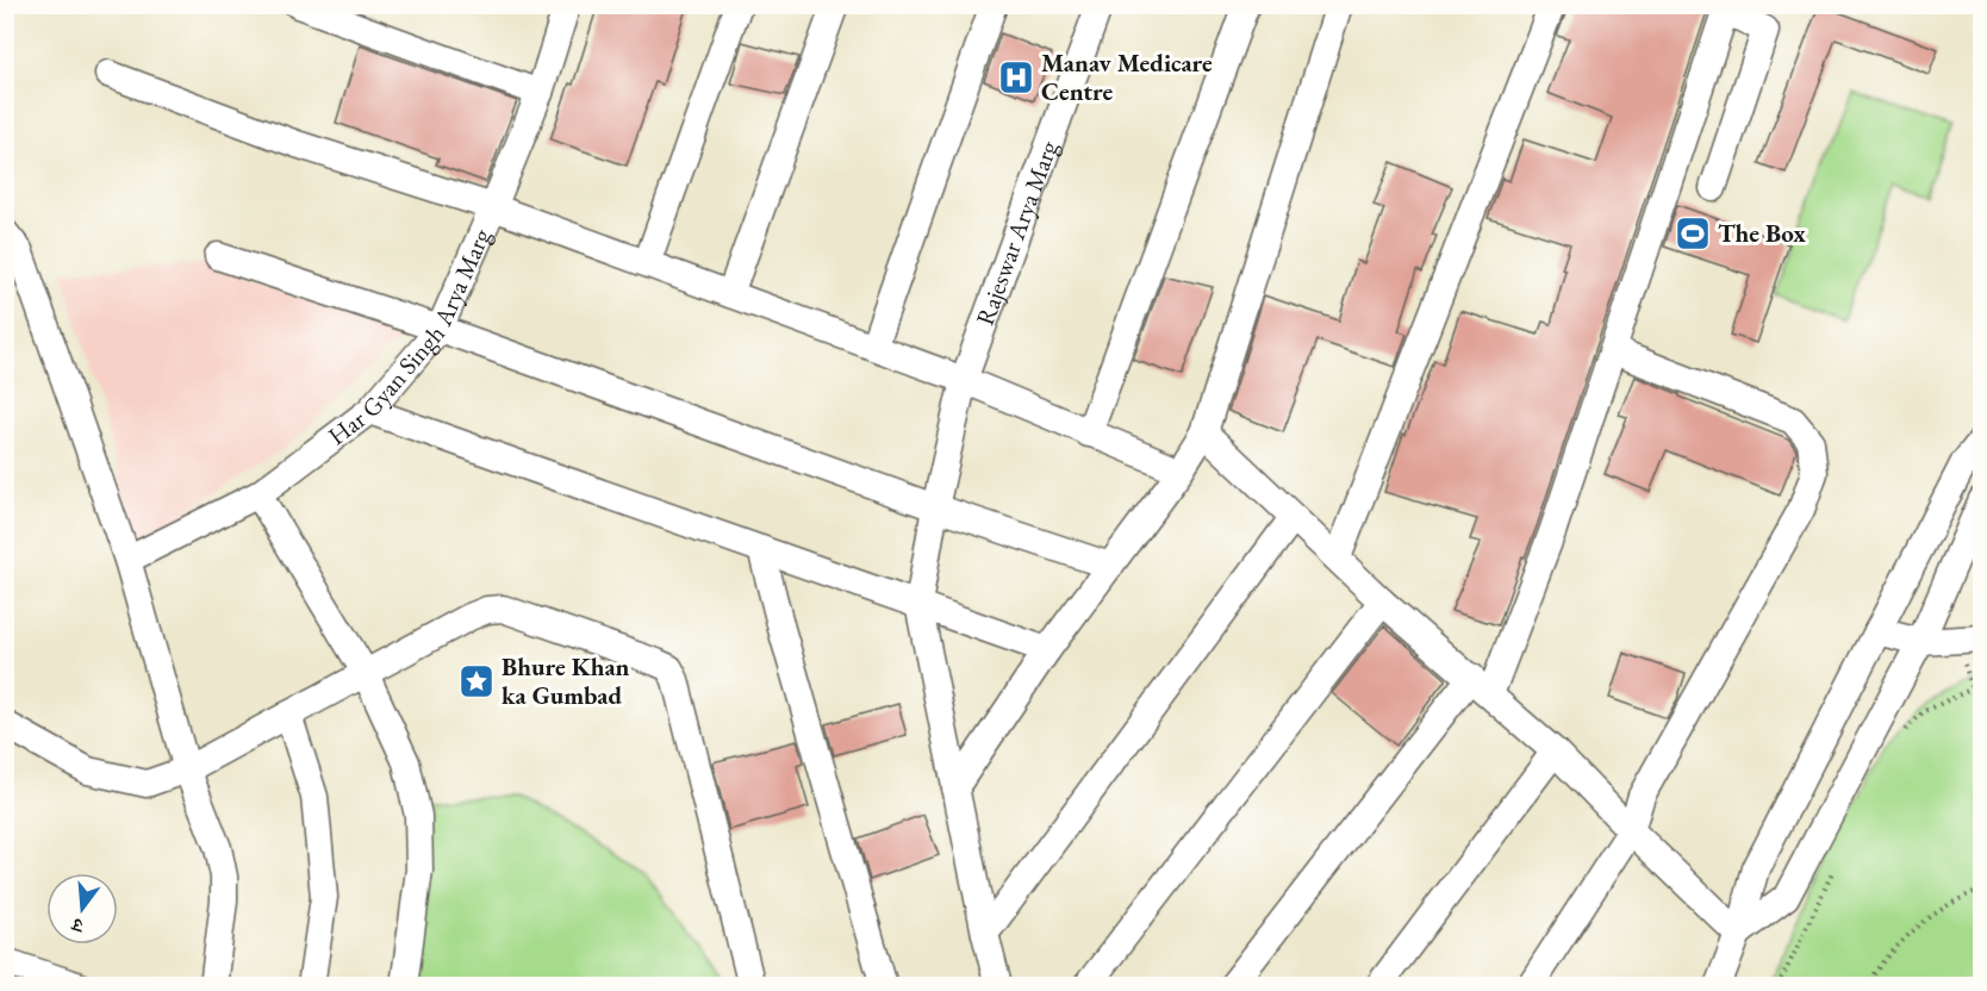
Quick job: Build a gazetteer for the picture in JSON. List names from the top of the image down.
{
  "streets": {
    "street": ["Rajeswar Arya Marg", "Har Gyan Singh Arya Marg"]
  },
  "places": {
    "hospital": ["Manav Medicare Centre"],
    "sports": ["The Box"],
    "place": ["Bhure Khan ka Gumbad"]
  },
  "north": "bottom"
}
